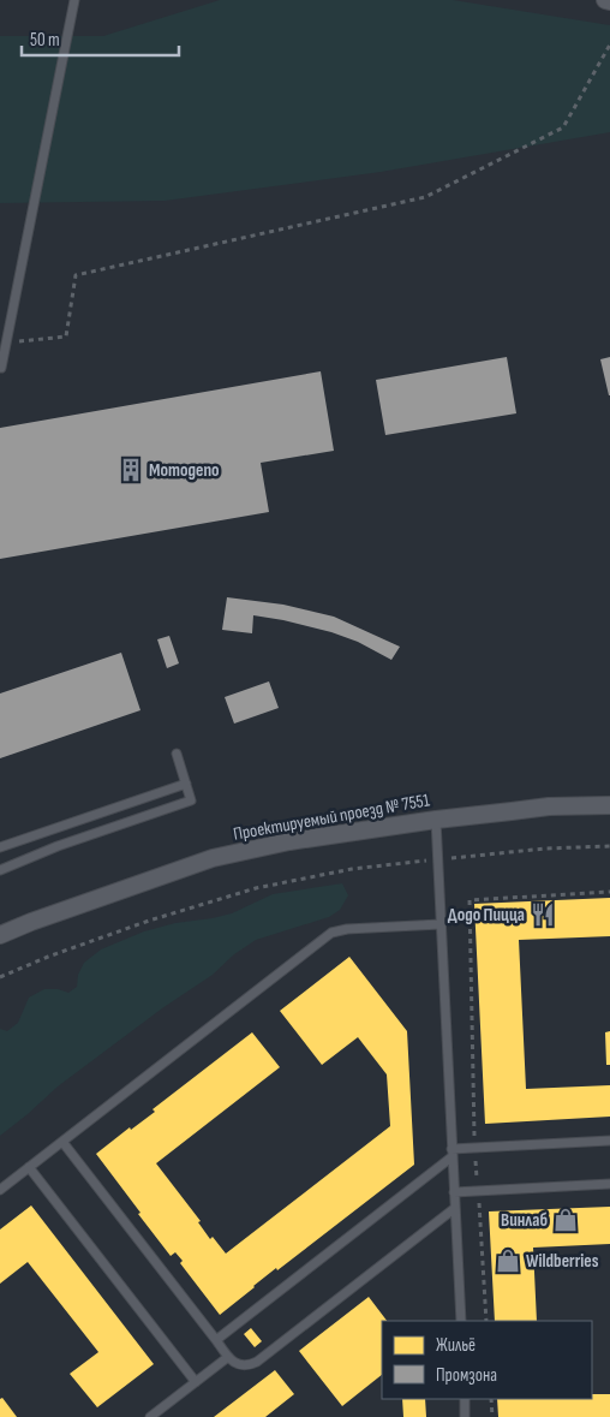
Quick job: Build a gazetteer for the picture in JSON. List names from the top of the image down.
{
  "streets": {
    "street": ["Проектируемый проезд № 7551"]
  },
  "places": {
    "building": ["Мотодепо"],
    "restaurant": ["Додо Пицца"],
    "shop": ["Винлаб", "Wildberries"]
  },
  "legend": ["Жильё", "Промзона"],
  "scale_bar": "50 m"
}
